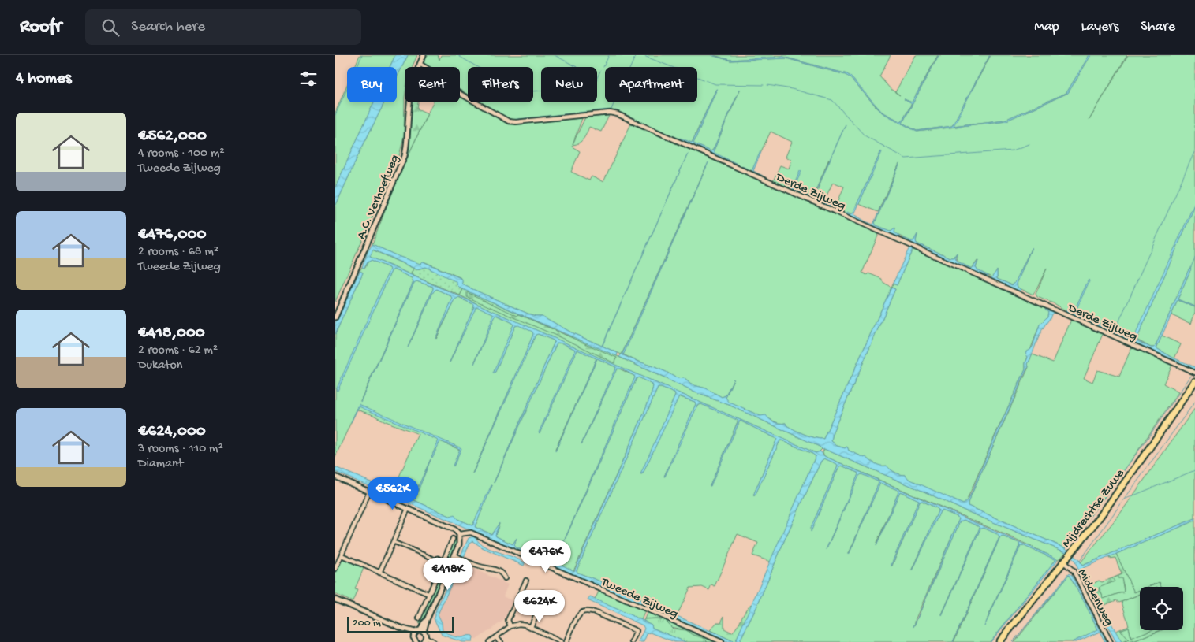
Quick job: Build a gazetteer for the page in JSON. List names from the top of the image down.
{
  "streets": {
    "main road": ["Mijdrechtse Zuwe"],
    "street": [
      "Derde Zijweg",
      "A.C. Verhoefweg",
      "Tweede Zijweg",
      "Middenweg"
    ]
  },
  "crossings": [
    ["Derde Zijweg", "A.C. Verhoefweg"],
    ["Mijdrechtse Zuwe", "Middenweg"]
  ],
  "scale_bar": "200 m",
  "page": {
    "header": "Roofr",
    "search": "Search here",
    "nav": ["Map", "Layers", "Share"],
    "heading": "4 homes",
    "chip": [
      "Buy",
      "Rent",
      "Filters",
      "New",
      "Apartment"
    ],
    "list": [
      {
        "name": "€562,000",
        "note": "4 rooms · 100 m² · Tweede Zijweg"
      },
      {
        "name": "€476,000",
        "note": "2 rooms · 68 m² · Tweede Zijweg"
      },
      {
        "name": "€418,000",
        "note": "2 rooms · 62 m² · Dukaton"
      },
      {
        "name": "€624,000",
        "note": "3 rooms · 110 m² · Diamant"
      }
    ],
    "price": [
      "€562K",
      "€476K",
      "€418K",
      "€624K"
    ],
    "scale": "200 m"
  }
}
